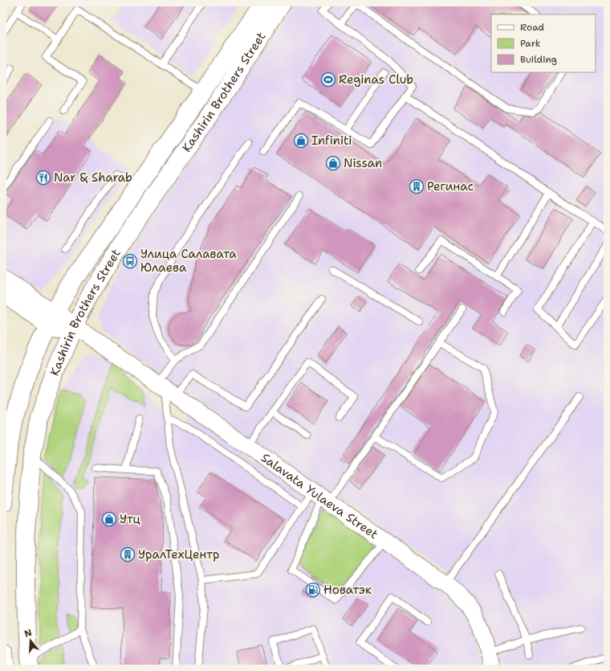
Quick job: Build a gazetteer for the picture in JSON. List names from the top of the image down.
{
  "streets": {
    "main road": ["Kashirin Brothers Street", "Salavata Yulaeva Street"]
  },
  "crossings": [
    ["Kashirin Brothers Street", "Salavata Yulaeva Street"]
  ],
  "places": {
    "sports": ["Reginas Club"],
    "shop": ["Infiniti", "Nissan", "Утц"],
    "restaurant": ["Nar & Sharab"],
    "building": ["Регинас", "УралТехЦентр"],
    "bus stop": ["Улица Салавата Юлаева"],
    "fuel station": ["Новатэк"]
  },
  "legend": ["Road", "Park", "Building"],
  "north": "top"
}
